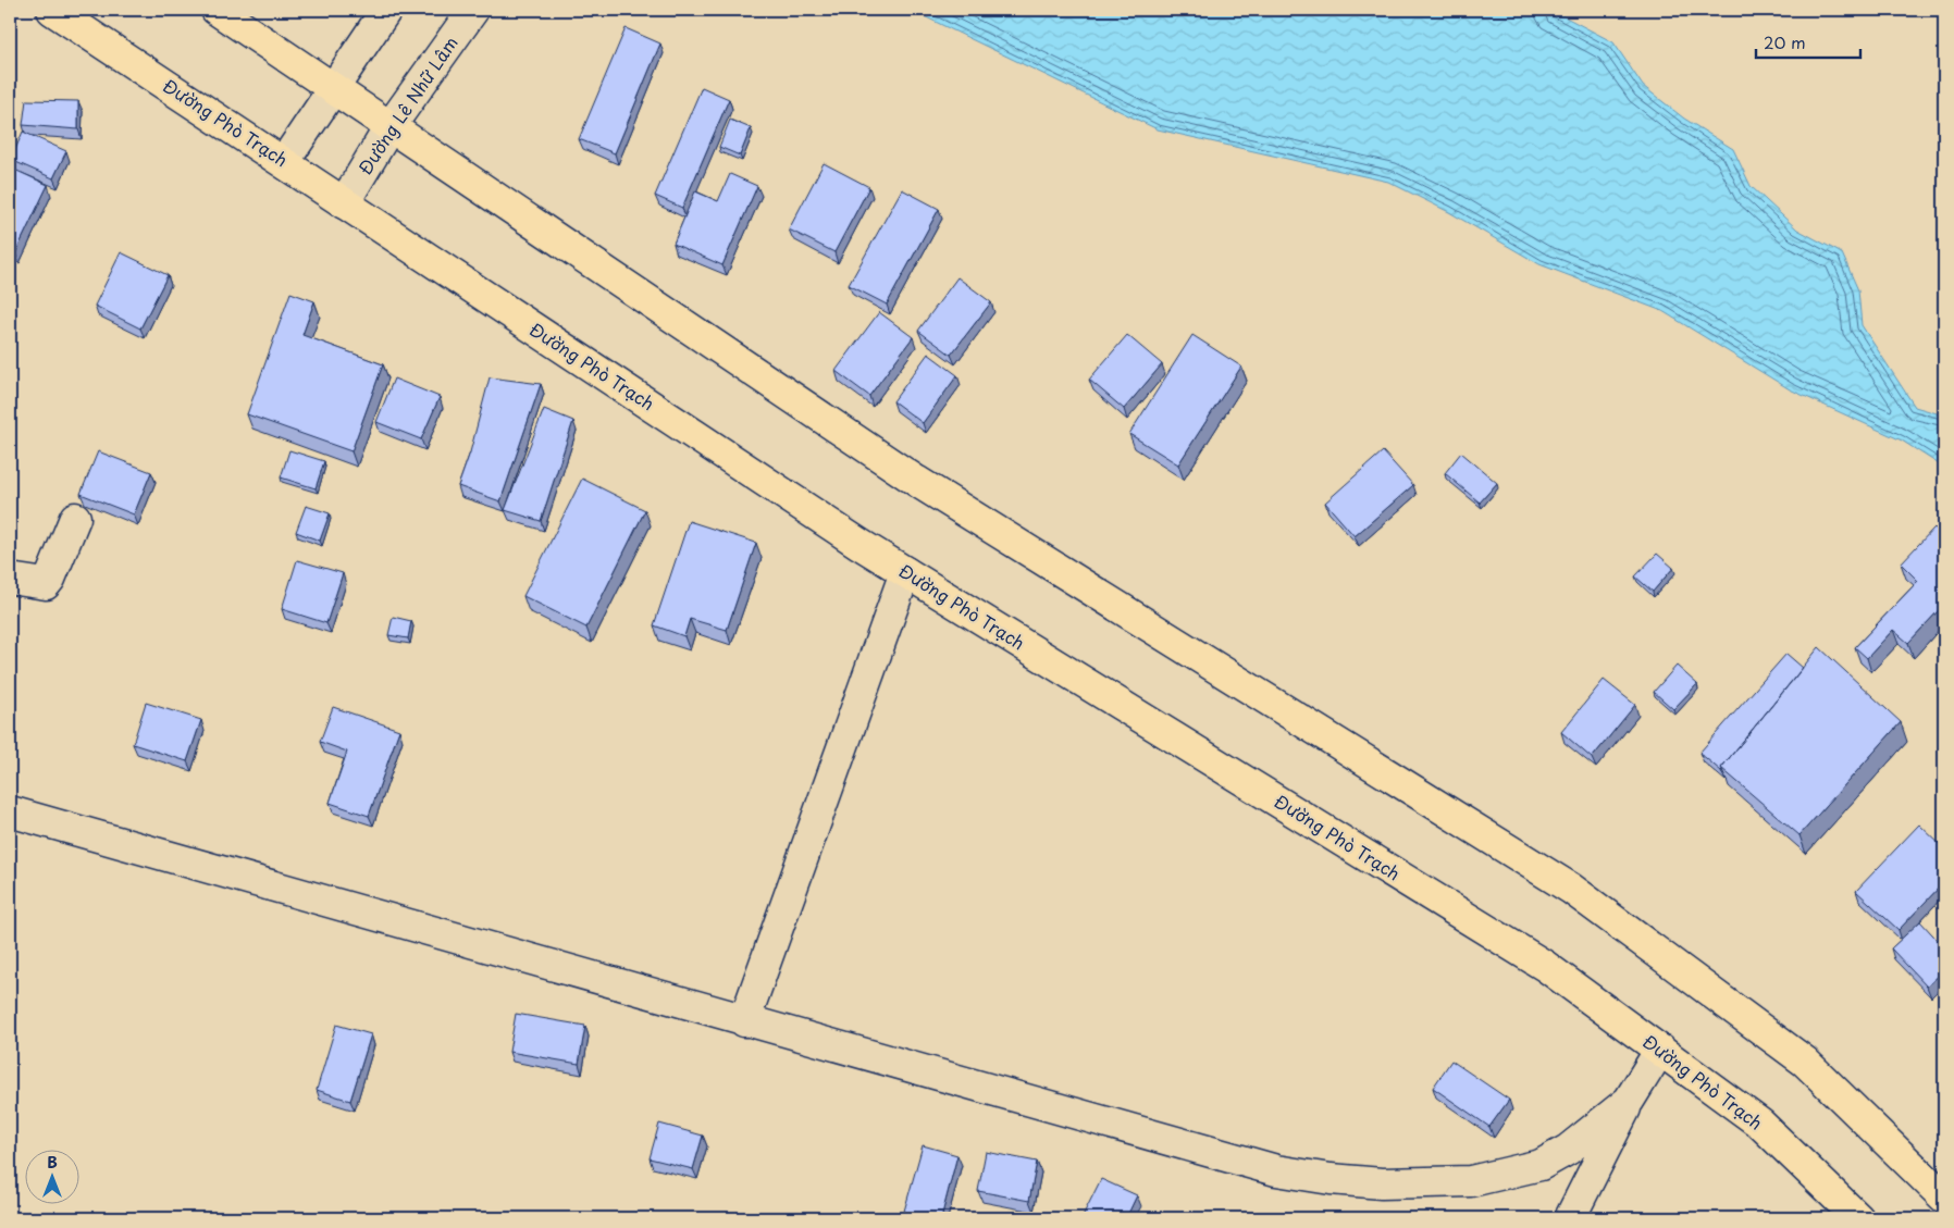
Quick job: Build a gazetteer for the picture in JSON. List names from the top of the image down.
{
  "streets": {
    "highway": ["Đường Phò Trạch"],
    "street": ["Đường Lê Nhữ Lâm"]
  },
  "crossings": [
    ["Đường Lê Nhữ Lâm", "Đường Phò Trạch"]
  ],
  "scale_bar": "20 m",
  "north": "top"
}
